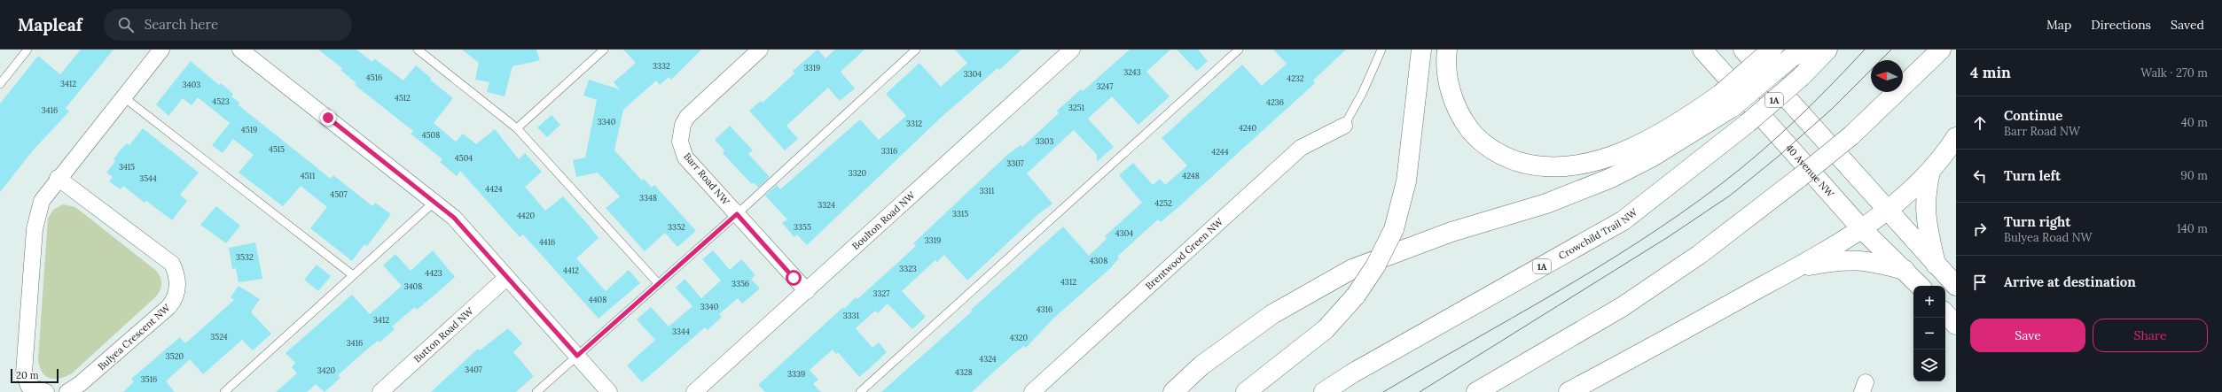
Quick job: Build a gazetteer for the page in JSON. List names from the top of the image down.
{
  "streets": {
    "main road": ["1A", "40 Avenue NW", "Crowchild Trail NW"],
    "street": [
      "Barr Road NW",
      "Boulton Road NW",
      "Brentwood Green NW",
      "Button Road NW",
      "Bulyea Crescent NW"
    ]
  },
  "crossings": [
    ["Barr Road NW", "Boulton Road NW"]
  ],
  "house_numbers": [
    "3332",
    "3319",
    "3243",
    "3304",
    "4516",
    "4232",
    "3412",
    "3403",
    "3247",
    "4512",
    "4523",
    "4236",
    "3251",
    "3416",
    "3340",
    "3312",
    "4240",
    "4519",
    "4508",
    "3303",
    "4515",
    "3316",
    "4244",
    "4504",
    "3307",
    "3415",
    "3320",
    "4511",
    "4248",
    "3544",
    "4424",
    "3311",
    "4507",
    "3348",
    "4252",
    "3324",
    "3315",
    "4420",
    "3352",
    "3355",
    "4304",
    "3319",
    "4416",
    "3532",
    "4308",
    "3323",
    "4412",
    "4423",
    "4312",
    "3356",
    "3408",
    "3327",
    "4408",
    "3340",
    "4316",
    "3331",
    "3412",
    "3344",
    "3524",
    "4320",
    "3416",
    "3520",
    "4324",
    "3407",
    "3420",
    "4328",
    "3339",
    "3516"
  ],
  "scale_bar": "20 m",
  "north": "left",
  "page": {
    "header": "Mapleaf",
    "search": "Search here",
    "nav": ["Map", "Directions", "Saved"],
    "heading": ["4 min", "Walk · 270 m"],
    "list": [
      ["Continue", "Barr Road NW", "40 m"],
      ["Turn left", "90 m"],
      ["Turn right", "Bulyea Road NW", "140 m"],
      "Arrive at destination"
    ],
    "map_buttons": ["+", "−"],
    "buttons": ["Save", "Share"],
    "scale": "20 m"
  }
}
